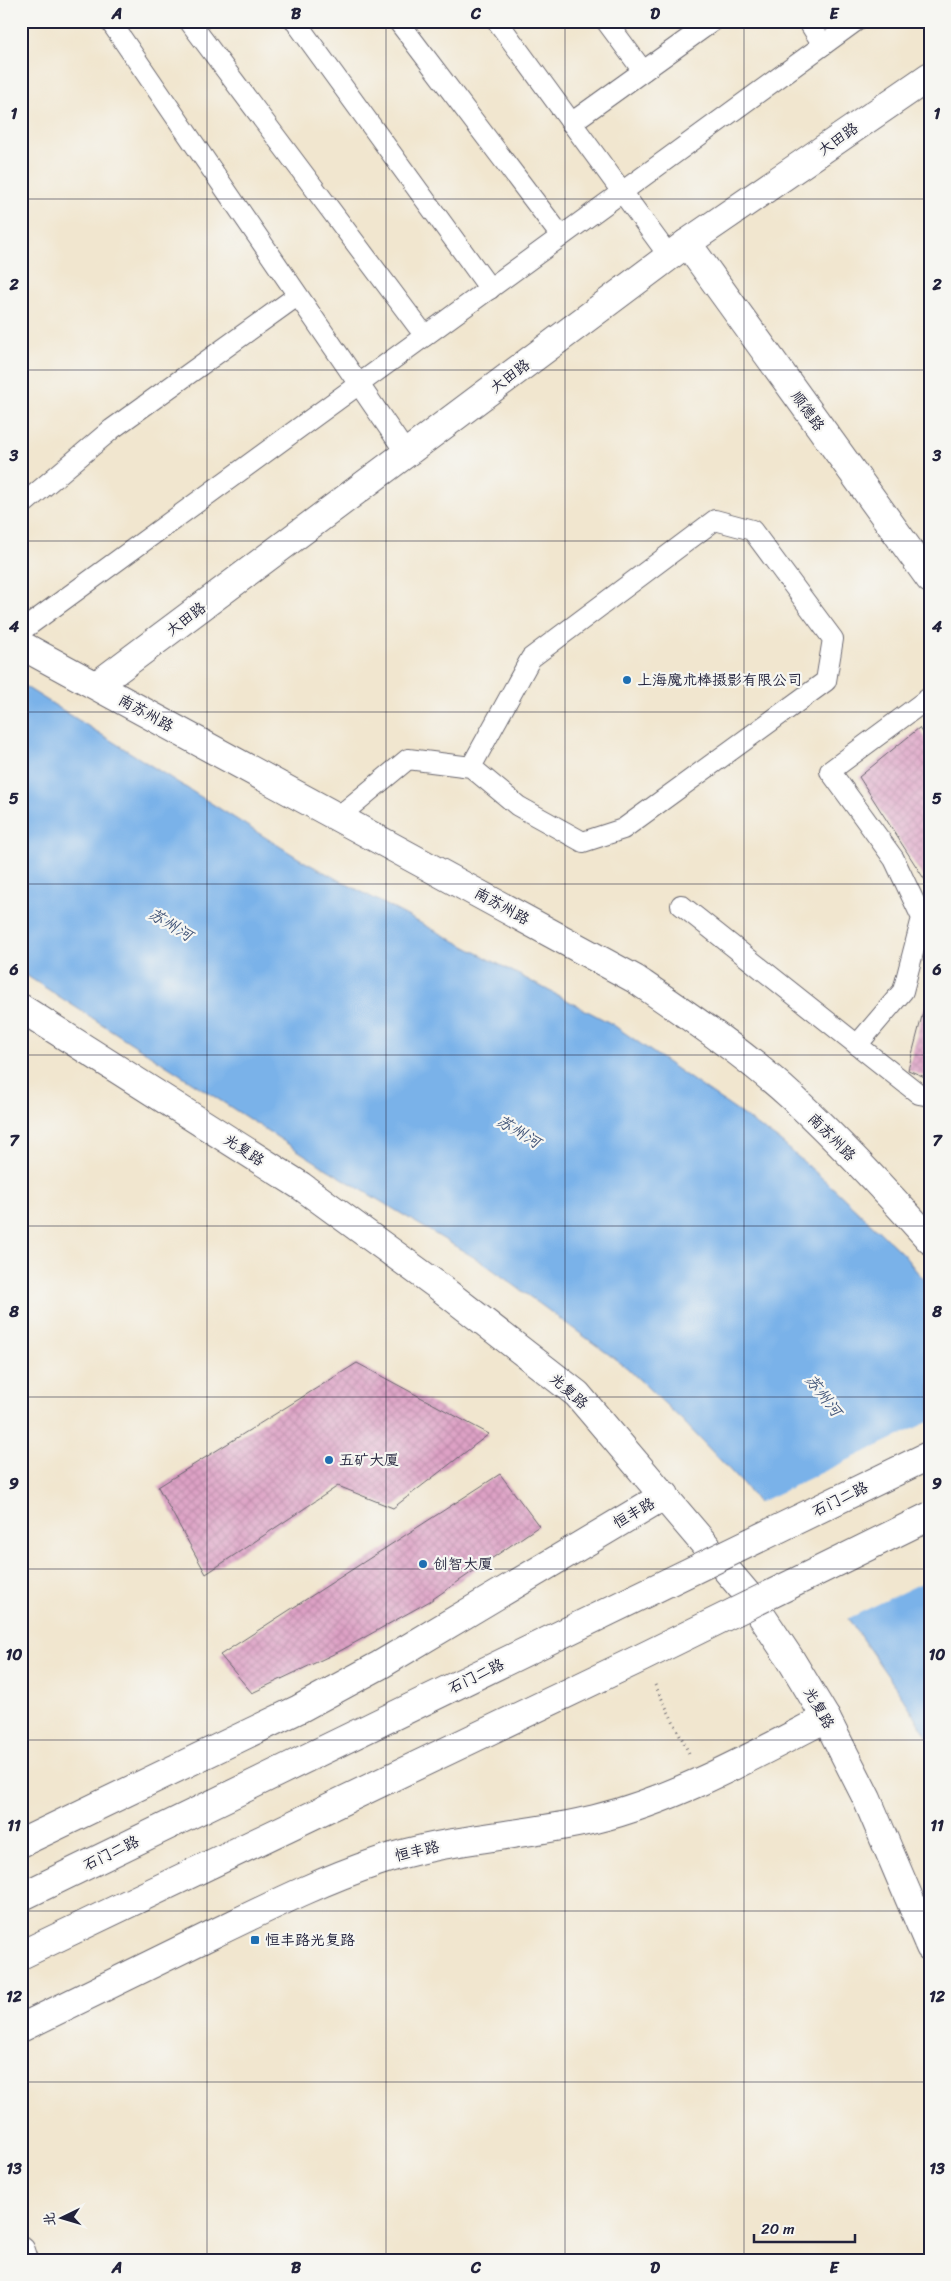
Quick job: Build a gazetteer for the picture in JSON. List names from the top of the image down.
{
  "streets": {
    "street": [
      "大田路",
      "顺德路",
      "南苏州路",
      "光复路",
      "石门二路",
      "恒丰路"
    ]
  },
  "crossings": [
    ["大田路", "顺德路"],
    ["大田路", "南苏州路"],
    ["光复路", "恒丰路"]
  ],
  "water": ["苏州河"],
  "places": {
    "other": ["上海魔术棒摄影有限公司", "五矿大厦", "创智大厦"],
    "transit": ["恒丰路光复路"]
  },
  "scale_bar": "20 m",
  "north": "left",
  "grid": {
    "columns": [
      "A",
      "B",
      "C",
      "D",
      "E"
    ],
    "rows": [
      "1",
      "2",
      "3",
      "4",
      "5",
      "6",
      "7",
      "8",
      "9",
      "10",
      "11",
      "12",
      "13"
    ]
  }
}
